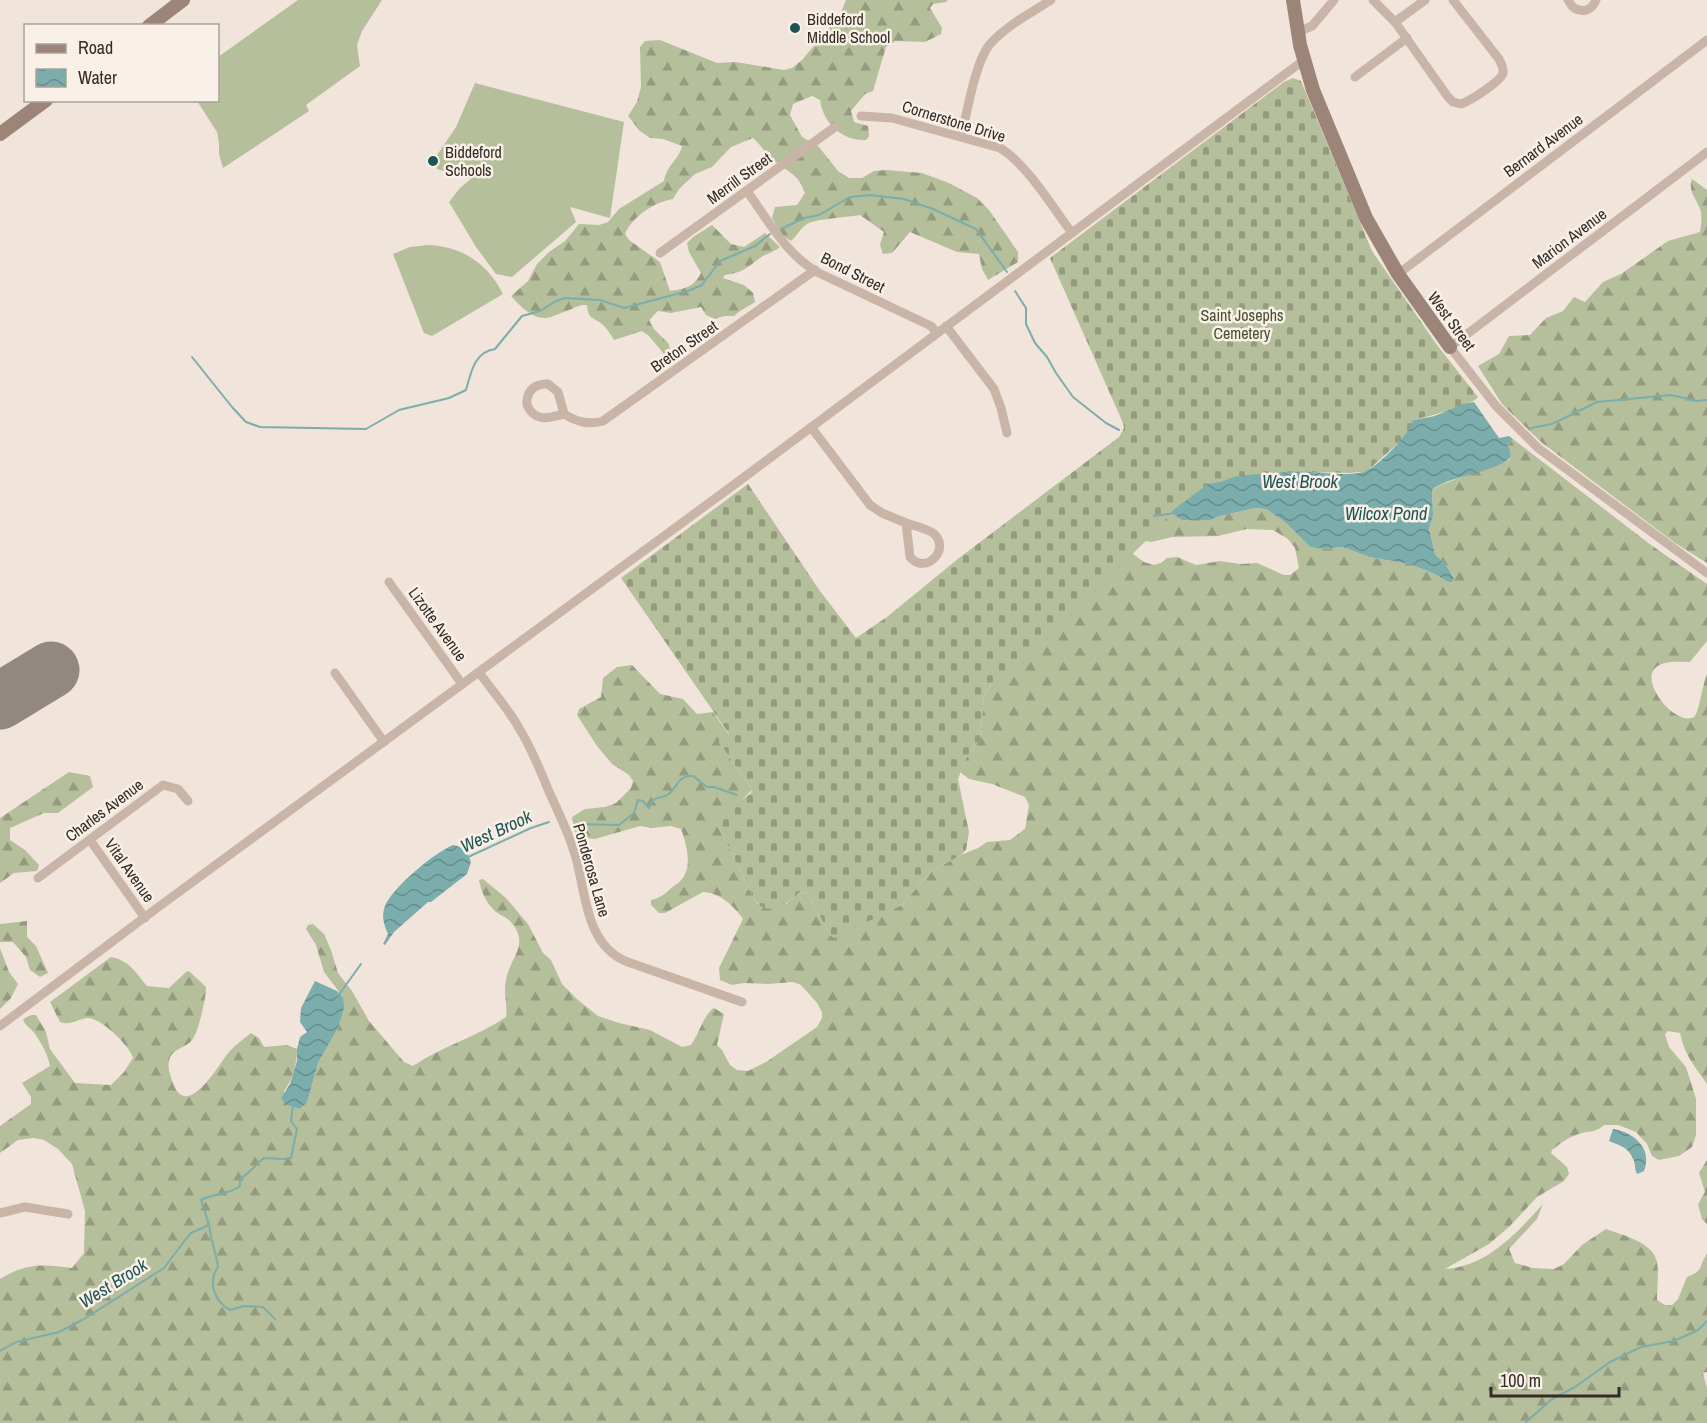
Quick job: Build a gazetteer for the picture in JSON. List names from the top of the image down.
{
  "streets": {
    "street": [
      "Cornerstone Drive",
      "Bernard Avenue",
      "Merrill Street",
      "Marion Avenue",
      "Bond Street",
      "West Street",
      "Breton Street",
      "Lizotte Avenue",
      "Charles Avenue",
      "Vital Avenue",
      "Ponderosa Lane"
    ]
  },
  "crossings": [
    ["Bernard Avenue", "West Street"],
    ["Merrill Street", "Bond Street"],
    ["Marion Avenue", "West Street"],
    ["Bond Street", "Breton Street"],
    ["Charles Avenue", "Vital Avenue"]
  ],
  "water": ["West Brook", "Wilcox Pond"],
  "parks": ["Saint Josephs Cemetery"],
  "places": ["Biddeford Middle School", "Biddeford Schools"],
  "legend": ["Road", "Water"],
  "scale_bar": "100 m"
}
